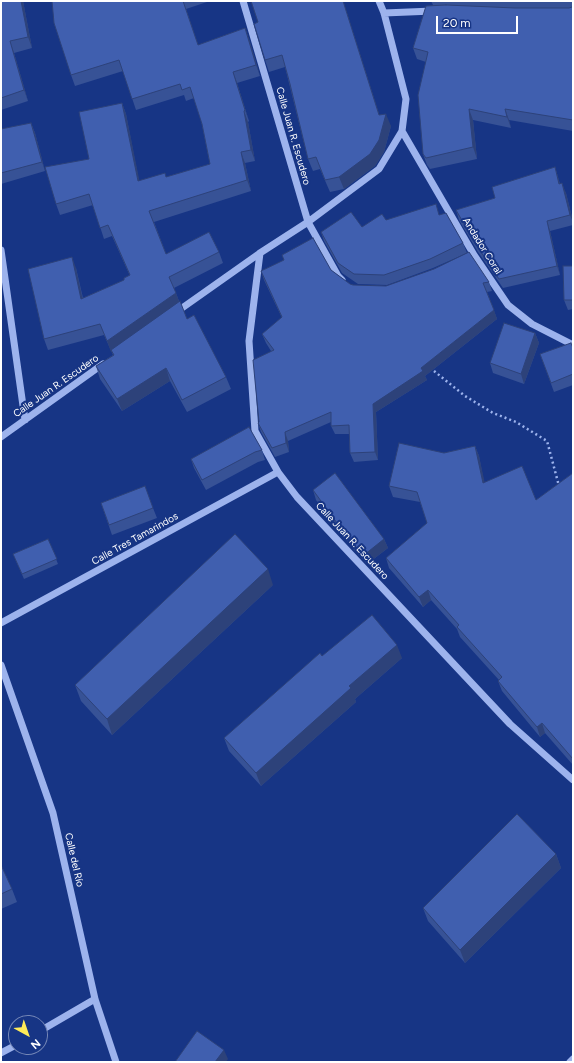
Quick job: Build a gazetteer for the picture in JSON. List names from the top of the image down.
{
  "streets": {
    "street": [
      "Calle Juan R. Escudero",
      "Andador Coral",
      "Calle Tres Tamarindos",
      "Calle del Río"
    ]
  },
  "crossings": [
    ["Calle Juan R. Escudero", "Calle Tres Tamarindos"]
  ],
  "scale_bar": "20 m",
  "north": "bottom right"
}
